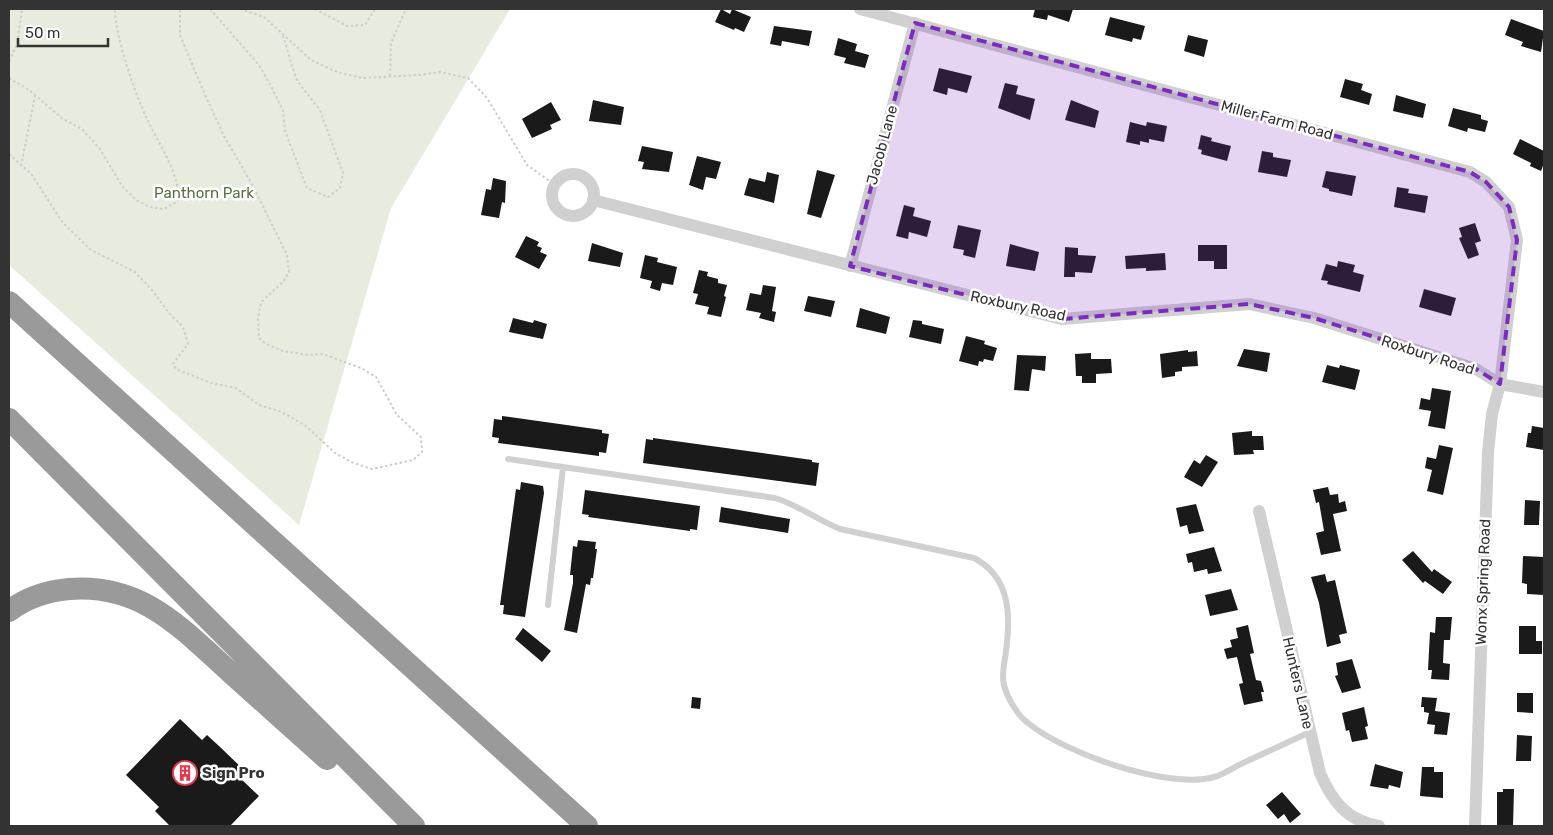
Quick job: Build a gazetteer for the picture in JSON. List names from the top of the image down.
{
  "streets": {
    "street": [
      "Miller Farm Road",
      "Jacob Lane",
      "Roxbury Road",
      "Wonx Spring Road",
      "Hunters Lane"
    ]
  },
  "crossings": [
    ["Miller Farm Road", "Jacob Lane"],
    ["Miller Farm Road", "Roxbury Road"],
    ["Miller Farm Road", "Wonx Spring Road"],
    ["Jacob Lane", "Roxbury Road"],
    ["Roxbury Road", "Wonx Spring Road"]
  ],
  "parks": ["Panthorn Park"],
  "places": {
    "building": ["Sign Pro"]
  },
  "scale_bar": "50 m"
}
